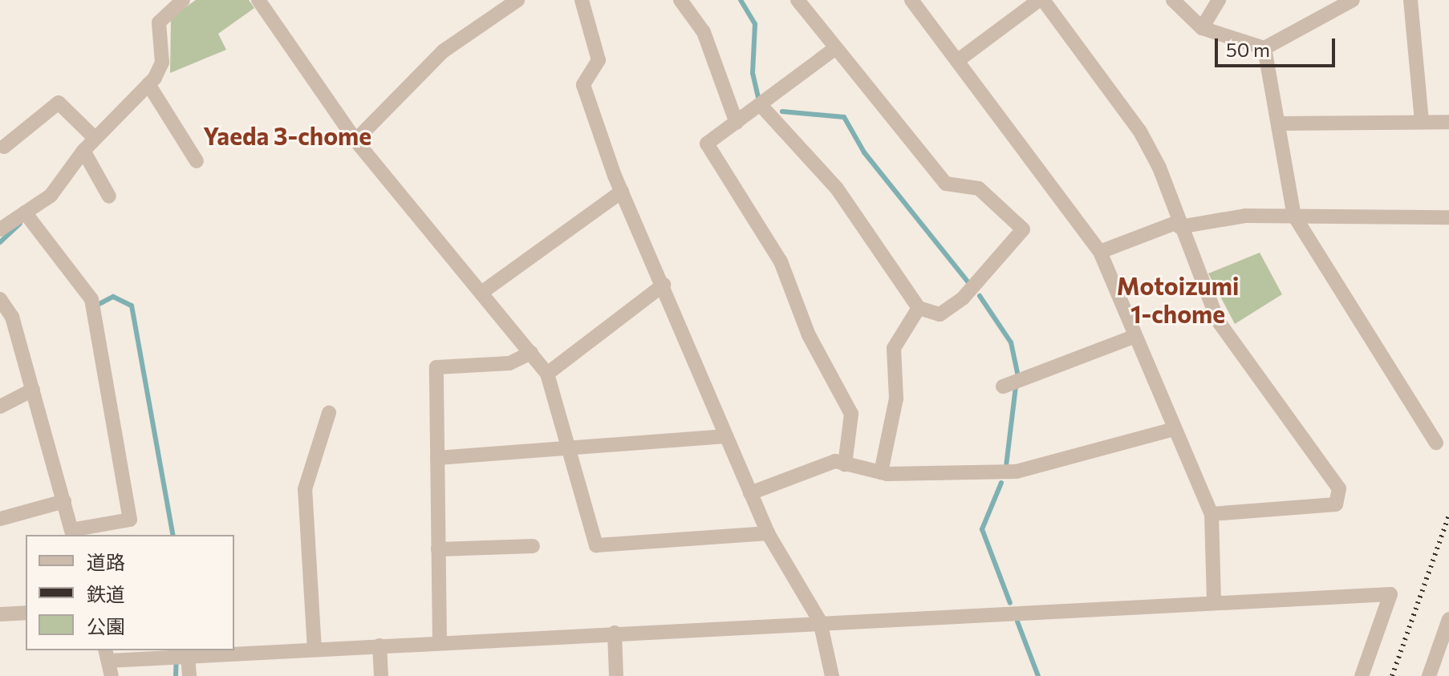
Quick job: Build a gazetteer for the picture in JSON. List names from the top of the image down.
{
  "districts": ["Yaeda 3-chome", "Motoizumi 1-chome"],
  "legend": ["道路", "鉄道", "公園"],
  "scale_bar": "50 m"
}
